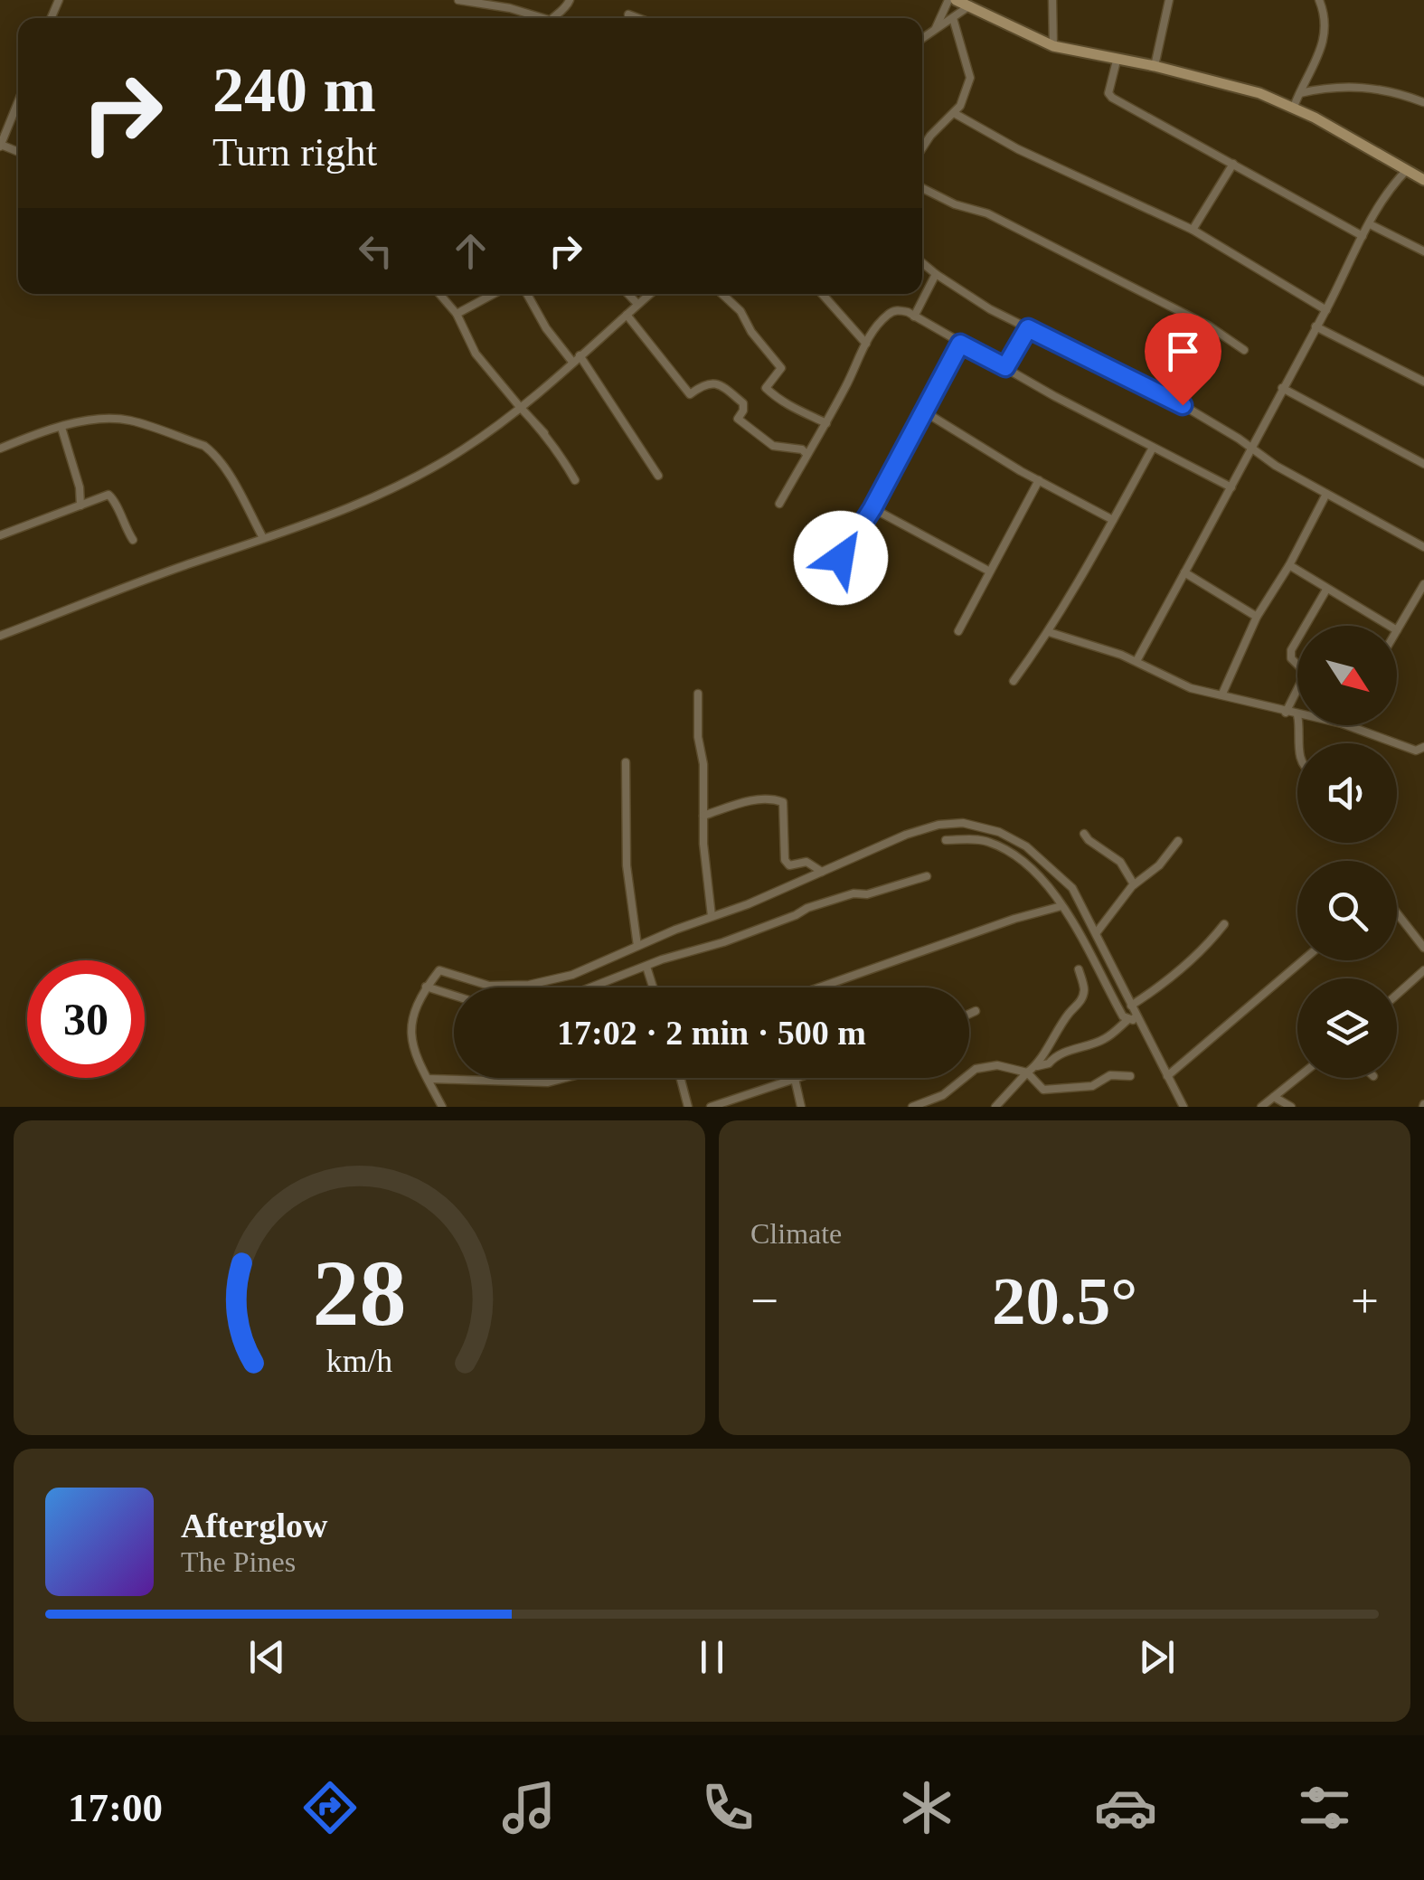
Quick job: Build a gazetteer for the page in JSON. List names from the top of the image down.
{
  "north": "bottom right",
  "page": {
    "turn": ["240 m", "Turn right"],
    "limit": "30",
    "trip": "17:02 · 2 min · 500 m",
    "tile": "Climate",
    "heat": ["−", "20.5°", "+"],
    "song": ["Afterglow", "The Pines"],
    "tabs": "17:00",
    "gauge": ["28", "km/h"]
  }
}
